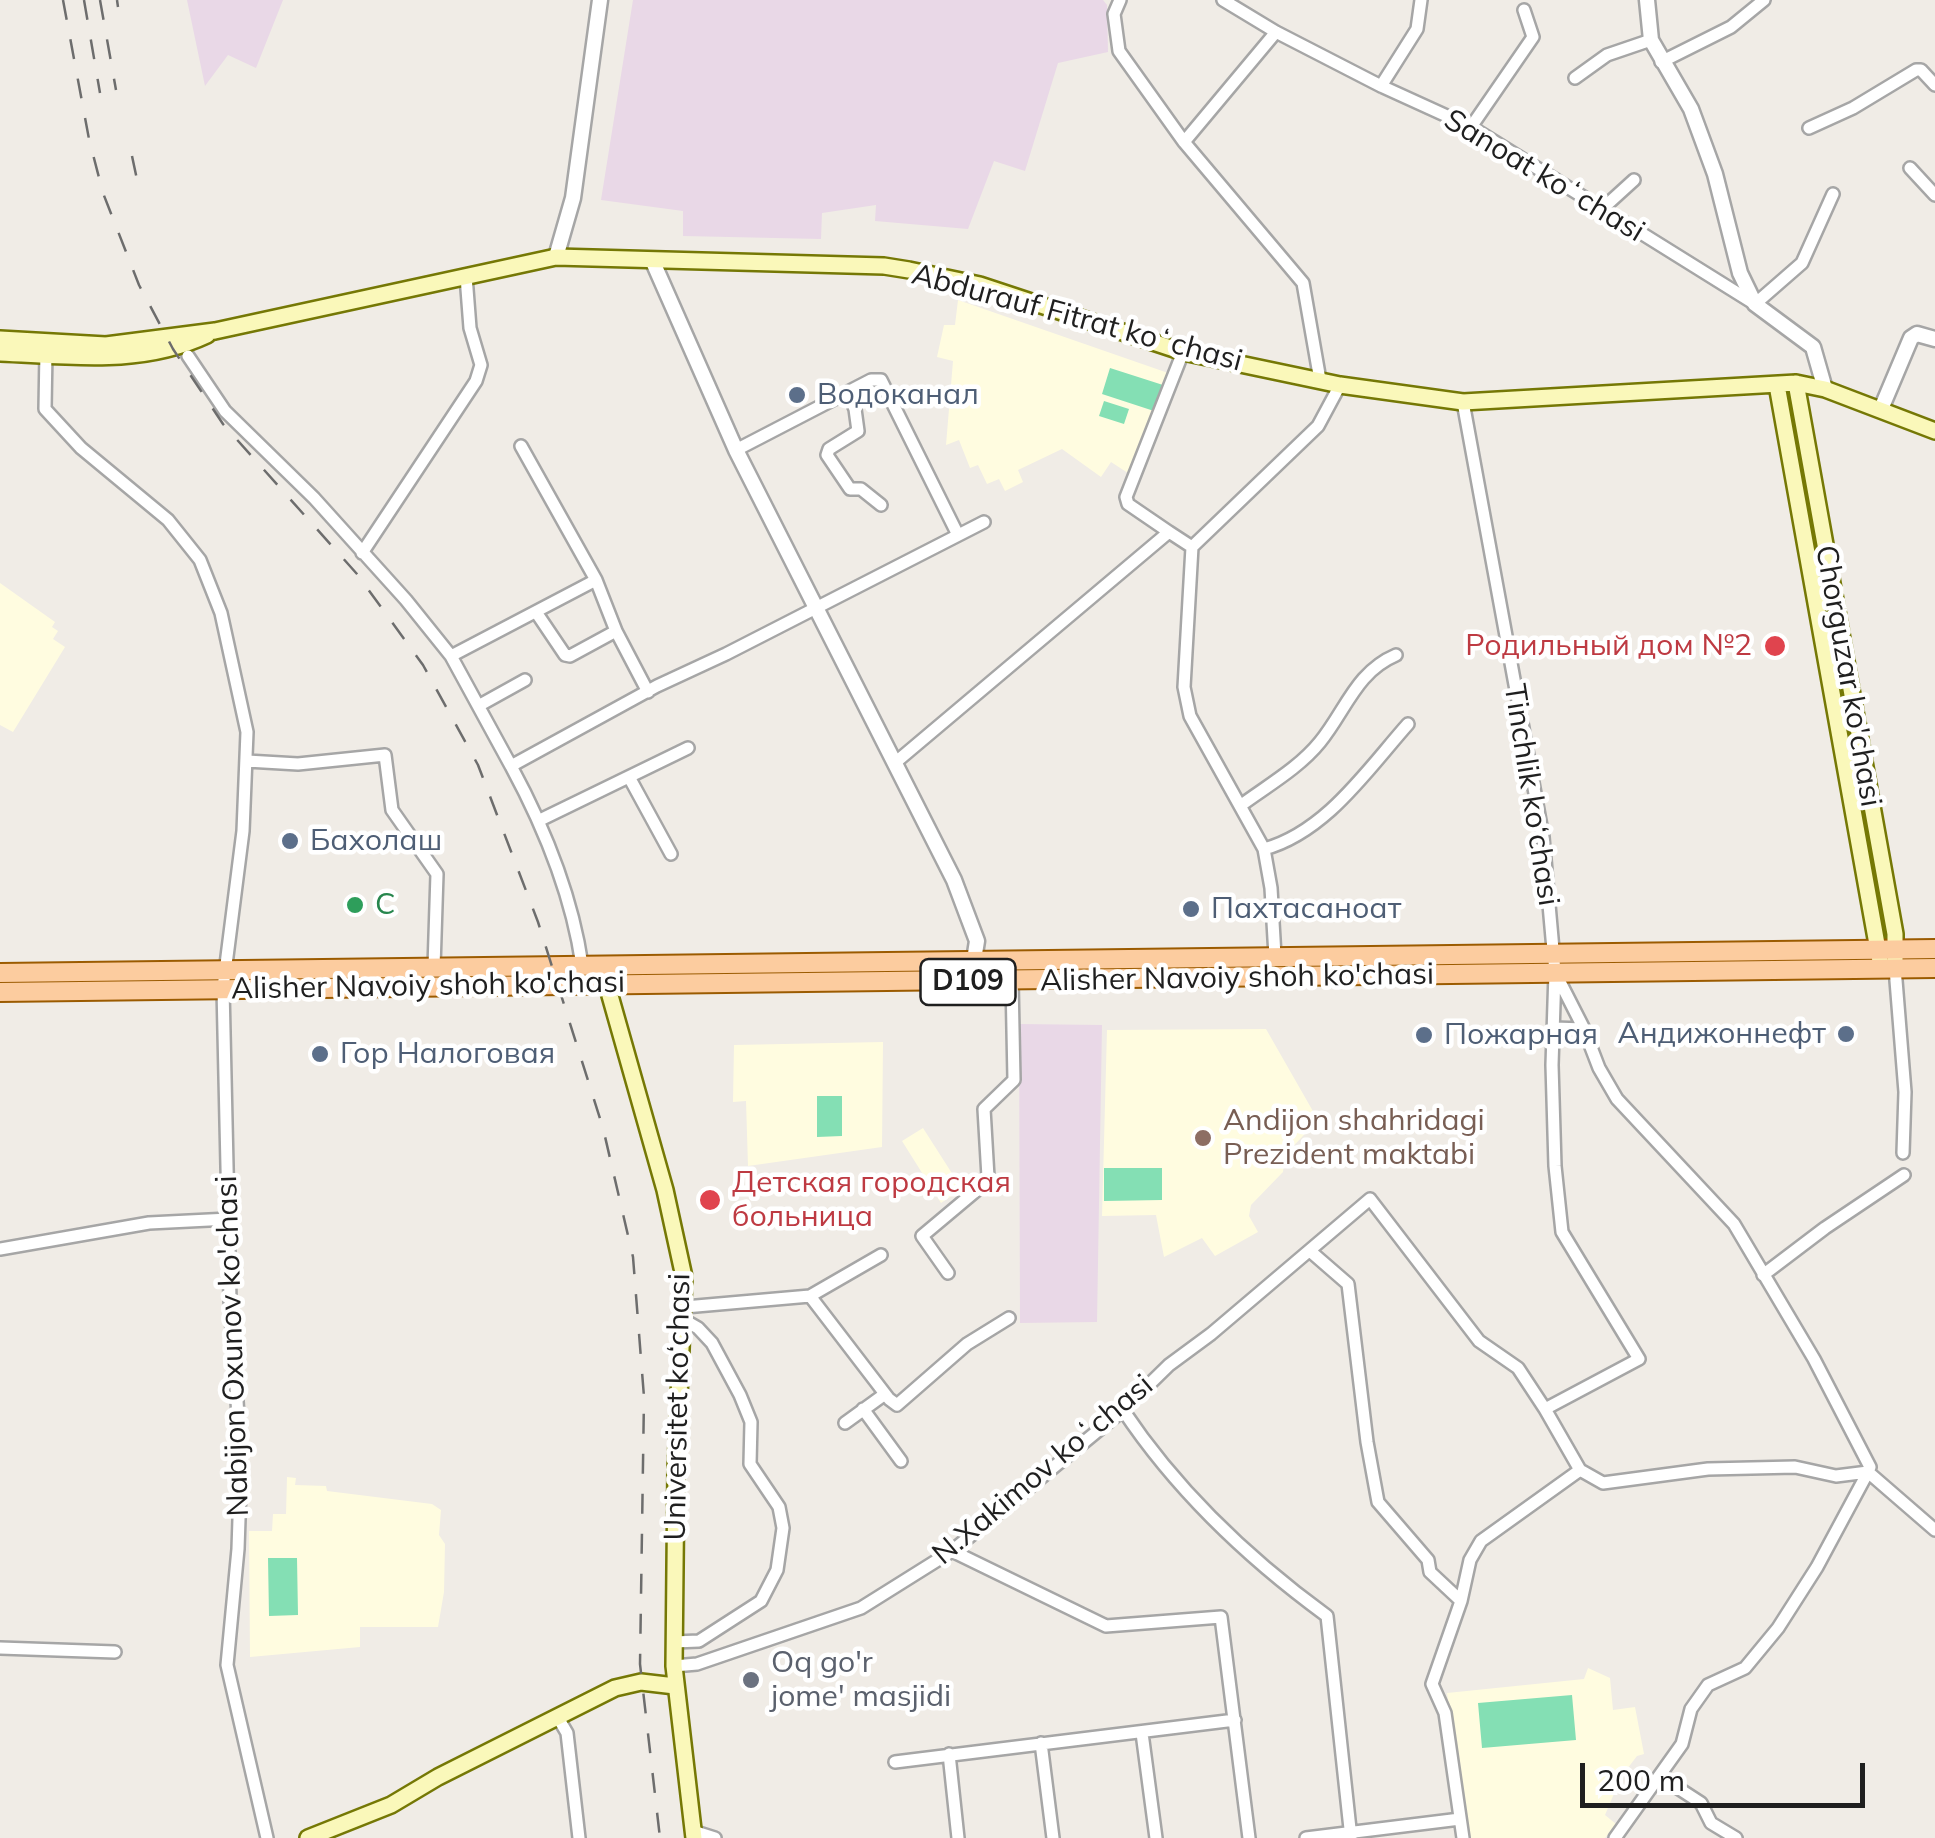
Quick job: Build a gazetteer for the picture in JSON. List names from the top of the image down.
{
  "streets": {
    "main road": [
      "Abdurauf Fitrat koʻchasi",
      "Chorguzar ko'chasi",
      "Alisher Navoiy shoh ko'chasi",
      "D109",
      "Universitet kо‘chasi"
    ],
    "street": [
      "Sanoat koʻchasi",
      "Tinchlik kо‘chasi",
      "Nabijon Oxunov ko'chasi",
      "N.Xakimov koʻchasi"
    ]
  },
  "crossings": [
    ["Abdurauf Fitrat koʻchasi", "Chorguzar ko'chasi"],
    ["Abdurauf Fitrat koʻchasi", "Tinchlik kо‘chasi"],
    ["Abdurauf Fitrat koʻchasi", "Nabijon Oxunov ko'chasi"],
    ["Chorguzar ko'chasi", "Alisher Navoiy shoh ko'chasi"],
    ["Tinchlik kо‘chasi", "Alisher Navoiy shoh ko'chasi"],
    ["Tinchlik kо‘chasi", "N.Xakimov koʻchasi"],
    ["Alisher Navoiy shoh ko'chasi", "Nabijon Oxunov ko'chasi"],
    ["Alisher Navoiy shoh ko'chasi", "Universitet kо‘chasi"],
    ["Universitet kо‘chasi", "N.Xakimov koʻchasi"]
  ],
  "places": [
    "Водоканал",
    "Родильный дом №2",
    "Бахолаш",
    "С",
    "Пахтасаноат",
    "Андижоннефт",
    "Пожарная",
    "Гор Налоговая",
    "Andijon shahridagi Prezident maktabi",
    "Детская городская больница",
    "Oq go'r jome' masjidi"
  ],
  "scale_bar": "200 m"
}
